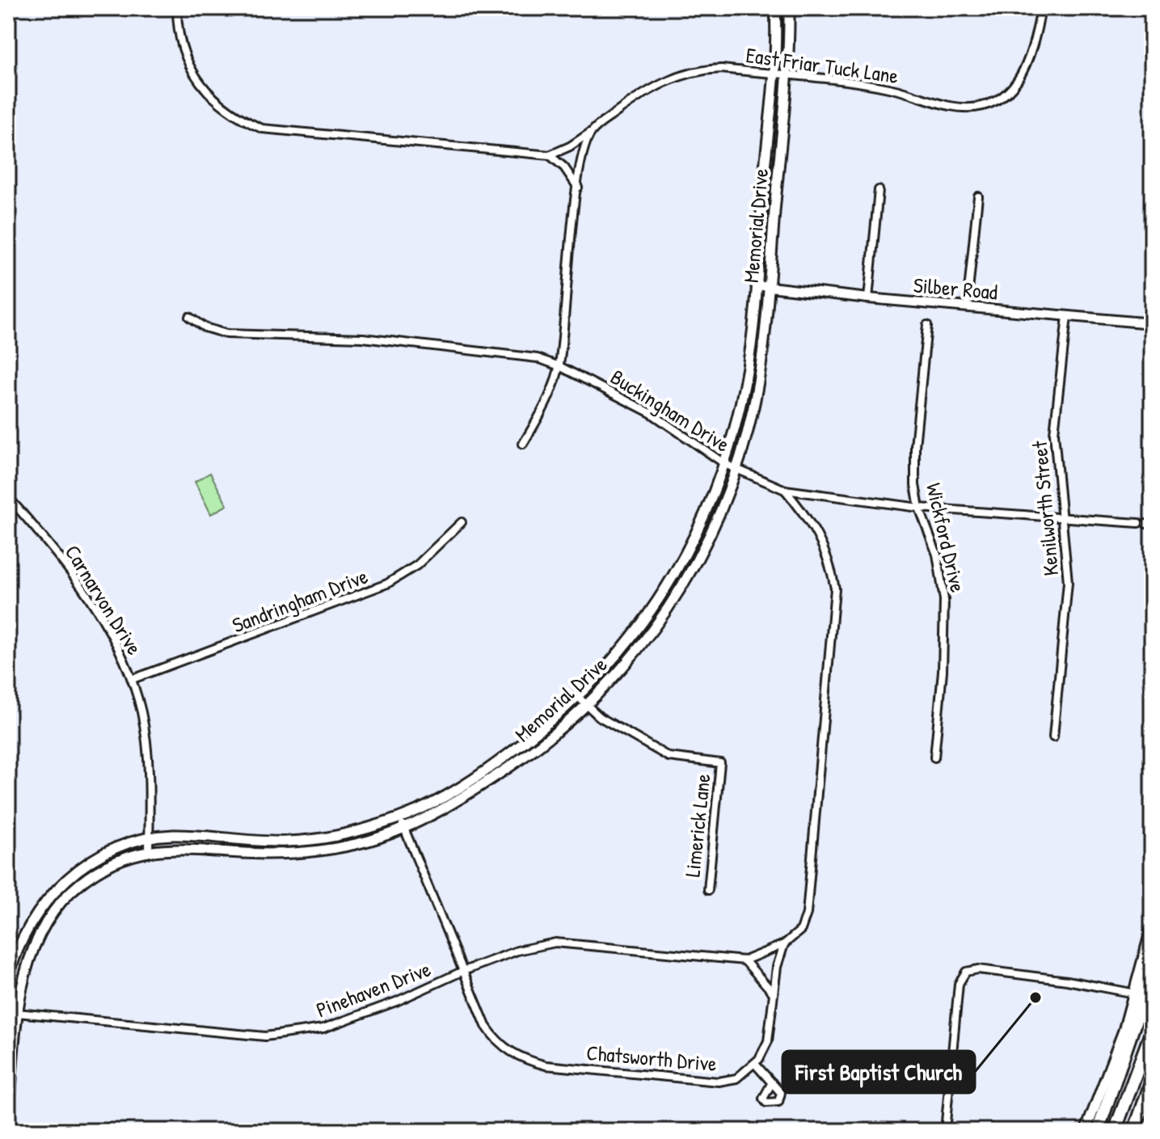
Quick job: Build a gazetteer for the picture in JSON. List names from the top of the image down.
{
  "streets": {
    "main road": ["Memorial Drive"],
    "street": [
      "East Friar Tuck Lane",
      "Silber Road",
      "Buckingham Drive",
      "Kenilworth Street",
      "Wickford Drive",
      "Carnarvon Drive",
      "Sandringham Drive",
      "Limerick Lane",
      "Pinehaven Drive",
      "Chatsworth Drive"
    ]
  },
  "crossings": [
    ["East Friar Tuck Lane", "Memorial Drive"],
    ["Memorial Drive", "Silber Road"],
    ["Memorial Drive", "Buckingham Drive"],
    ["Memorial Drive", "Carnarvon Drive"],
    ["Memorial Drive", "Limerick Lane"],
    ["Memorial Drive", "Pinehaven Drive"],
    ["Memorial Drive", "Chatsworth Drive"],
    ["Silber Road", "Kenilworth Street"],
    ["Buckingham Drive", "Kenilworth Street"],
    ["Buckingham Drive", "Wickford Drive"],
    ["Carnarvon Drive", "Sandringham Drive"],
    ["Pinehaven Drive", "Chatsworth Drive"]
  ],
  "places": ["First Baptist Church"]
}
